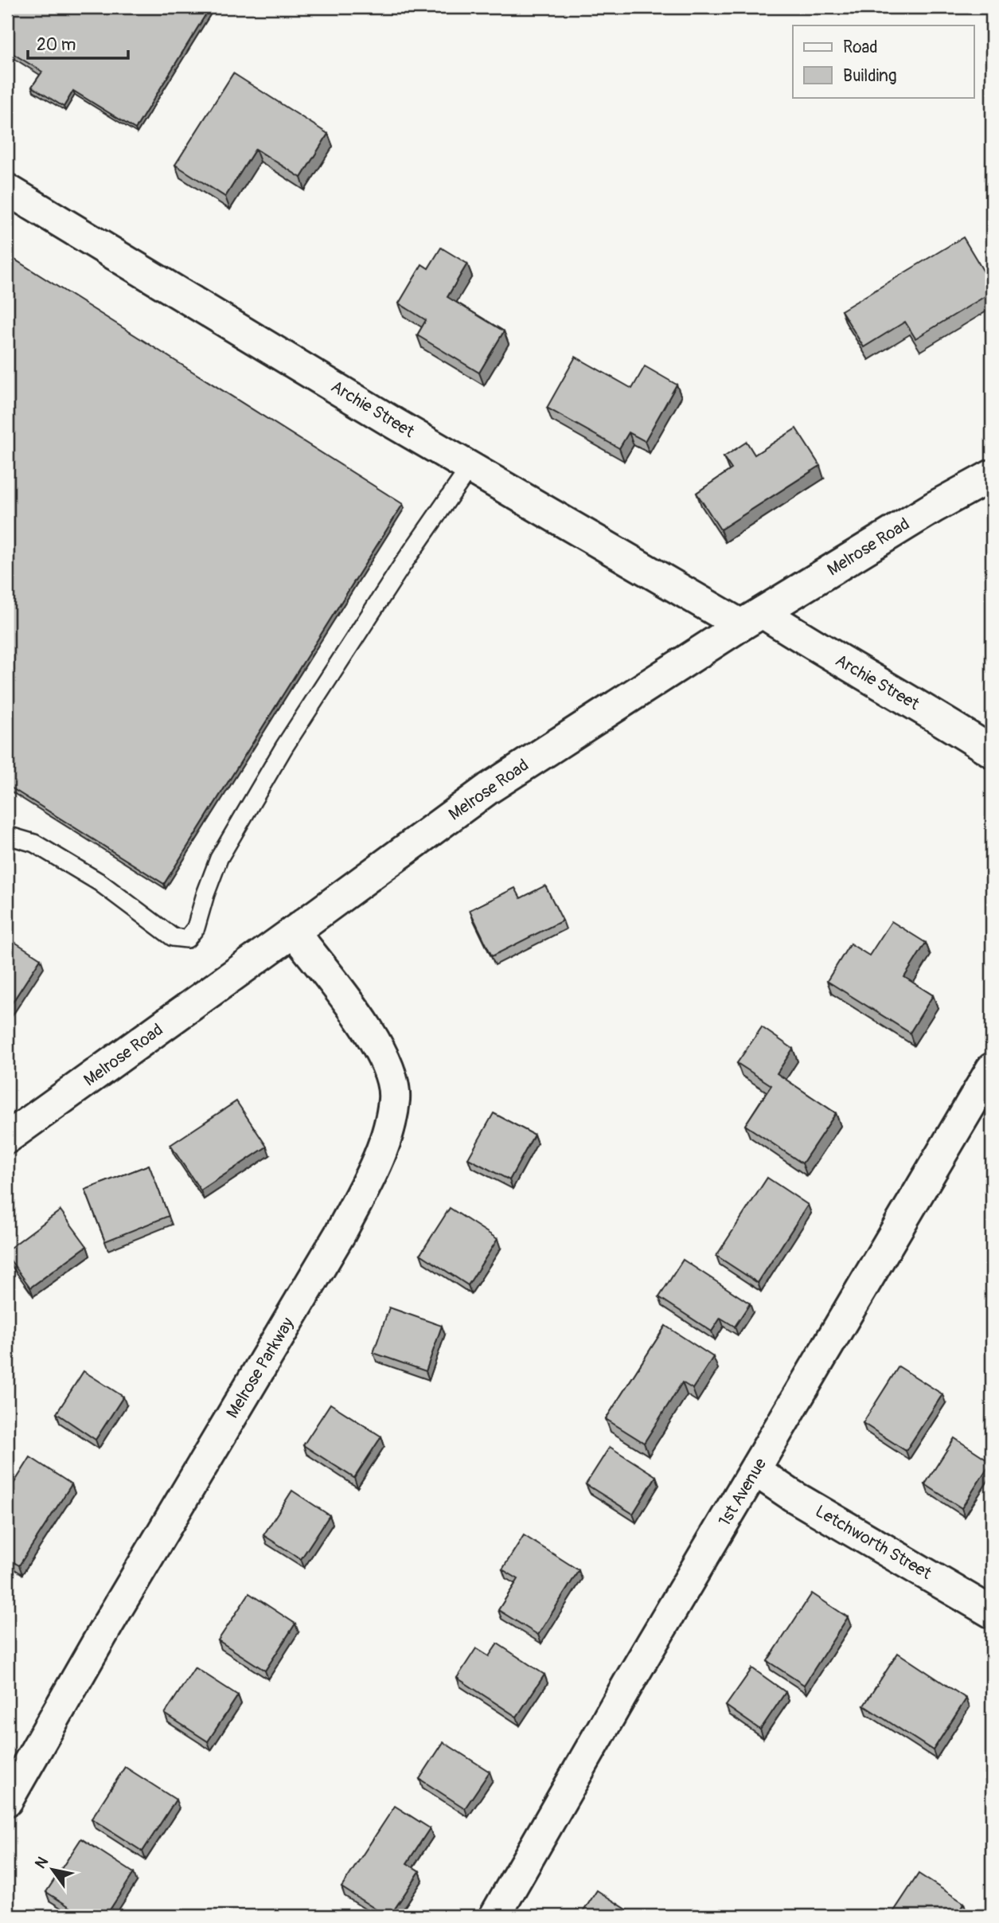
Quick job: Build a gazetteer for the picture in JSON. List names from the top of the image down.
{
  "streets": {
    "street": [
      "Archie Street",
      "Melrose Road",
      "Melrose Parkway",
      "1st Avenue",
      "Letchworth Street"
    ]
  },
  "crossings": [
    ["Archie Street", "Melrose Road"],
    ["Melrose Road", "Melrose Parkway"],
    ["1st Avenue", "Letchworth Street"]
  ],
  "legend": ["Road", "Building"],
  "scale_bar": "20 m",
  "north": "top left"
}
